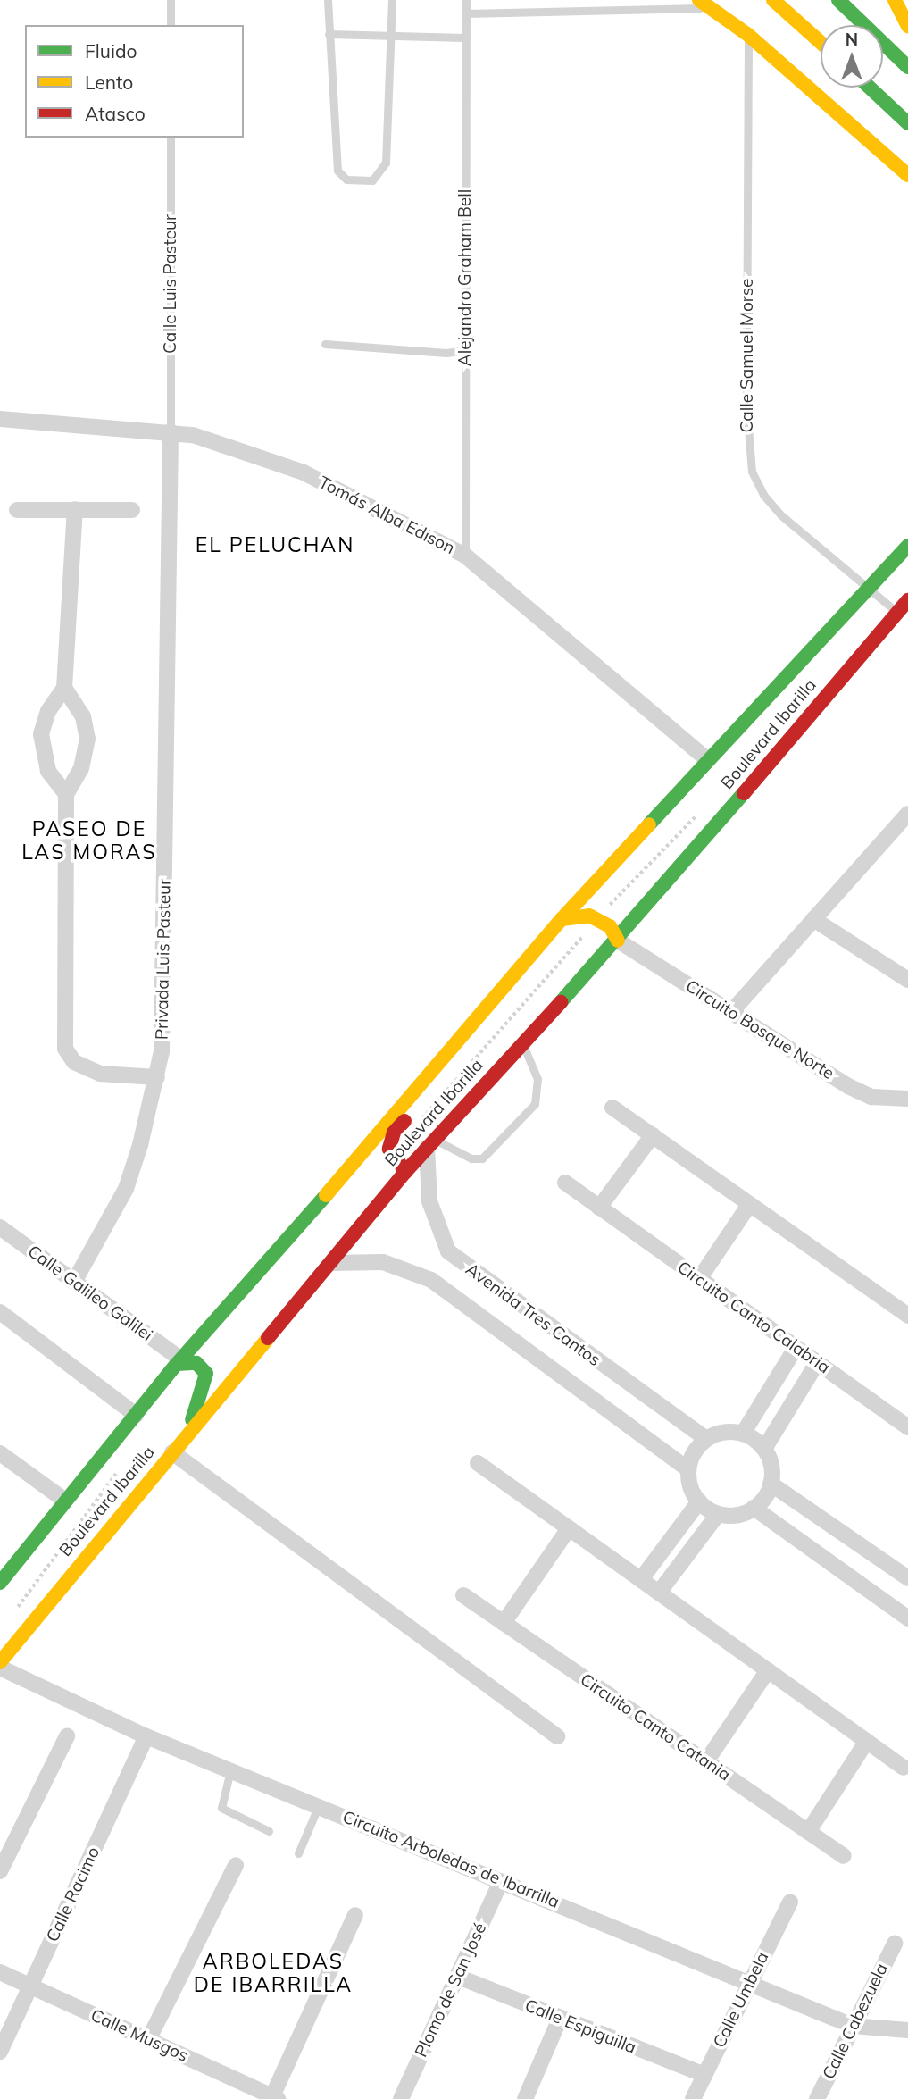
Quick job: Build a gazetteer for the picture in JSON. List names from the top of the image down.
{
  "streets": {
    "main road": ["Boulevard Ibarilla"],
    "street": [
      "Tomás Alba Edison",
      "Privada Luis Pasteur",
      "Circuito Bosque Norte",
      "Calle Galileo Galilei",
      "Avenida Tres Cantos",
      "Circuito Canto Calabria",
      "Circuito Canto Catania",
      "Circuito Arboledas de Ibarrilla",
      "Calle Racimo",
      "Plomo de San José",
      "Calle Umbela",
      "Calle Cabezuela",
      "Calle Espiguilla",
      "Calle Musgos"
    ],
    "lane": ["Alejandro Graham Bell", "Calle Luis Pasteur", "Calle Samuel Morse"]
  },
  "crossings": [
    ["Alejandro Graham Bell", "Tomás Alba Edison"],
    ["Calle Luis Pasteur", "Tomás Alba Edison"],
    ["Calle Luis Pasteur", "Privada Luis Pasteur"],
    ["Calle Samuel Morse", "Boulevard Ibarilla"],
    ["Tomás Alba Edison", "Boulevard Ibarilla"],
    ["Tomás Alba Edison", "Privada Luis Pasteur"],
    ["Boulevard Ibarilla", "Circuito Bosque Norte"],
    ["Boulevard Ibarilla", "Calle Galileo Galilei"],
    ["Boulevard Ibarilla", "Avenida Tres Cantos"],
    ["Privada Luis Pasteur", "Calle Galileo Galilei"],
    ["Circuito Arboledas de Ibarrilla", "Calle Racimo"],
    ["Circuito Arboledas de Ibarrilla", "Plomo de San José"],
    ["Circuito Arboledas de Ibarrilla", "Calle Umbela"],
    ["Circuito Arboledas de Ibarrilla", "Calle Cabezuela"],
    ["Calle Racimo", "Calle Musgos"],
    ["Plomo de San José", "Calle Espiguilla"],
    ["Calle Umbela", "Calle Espiguilla"]
  ],
  "districts": ["EL PELUCHAN", "PASEO DE LAS MORAS", "ARBOLEDAS DE IBARRILLA"],
  "legend": ["Fluido", "Lento", "Atasco"],
  "north": "top"
}
